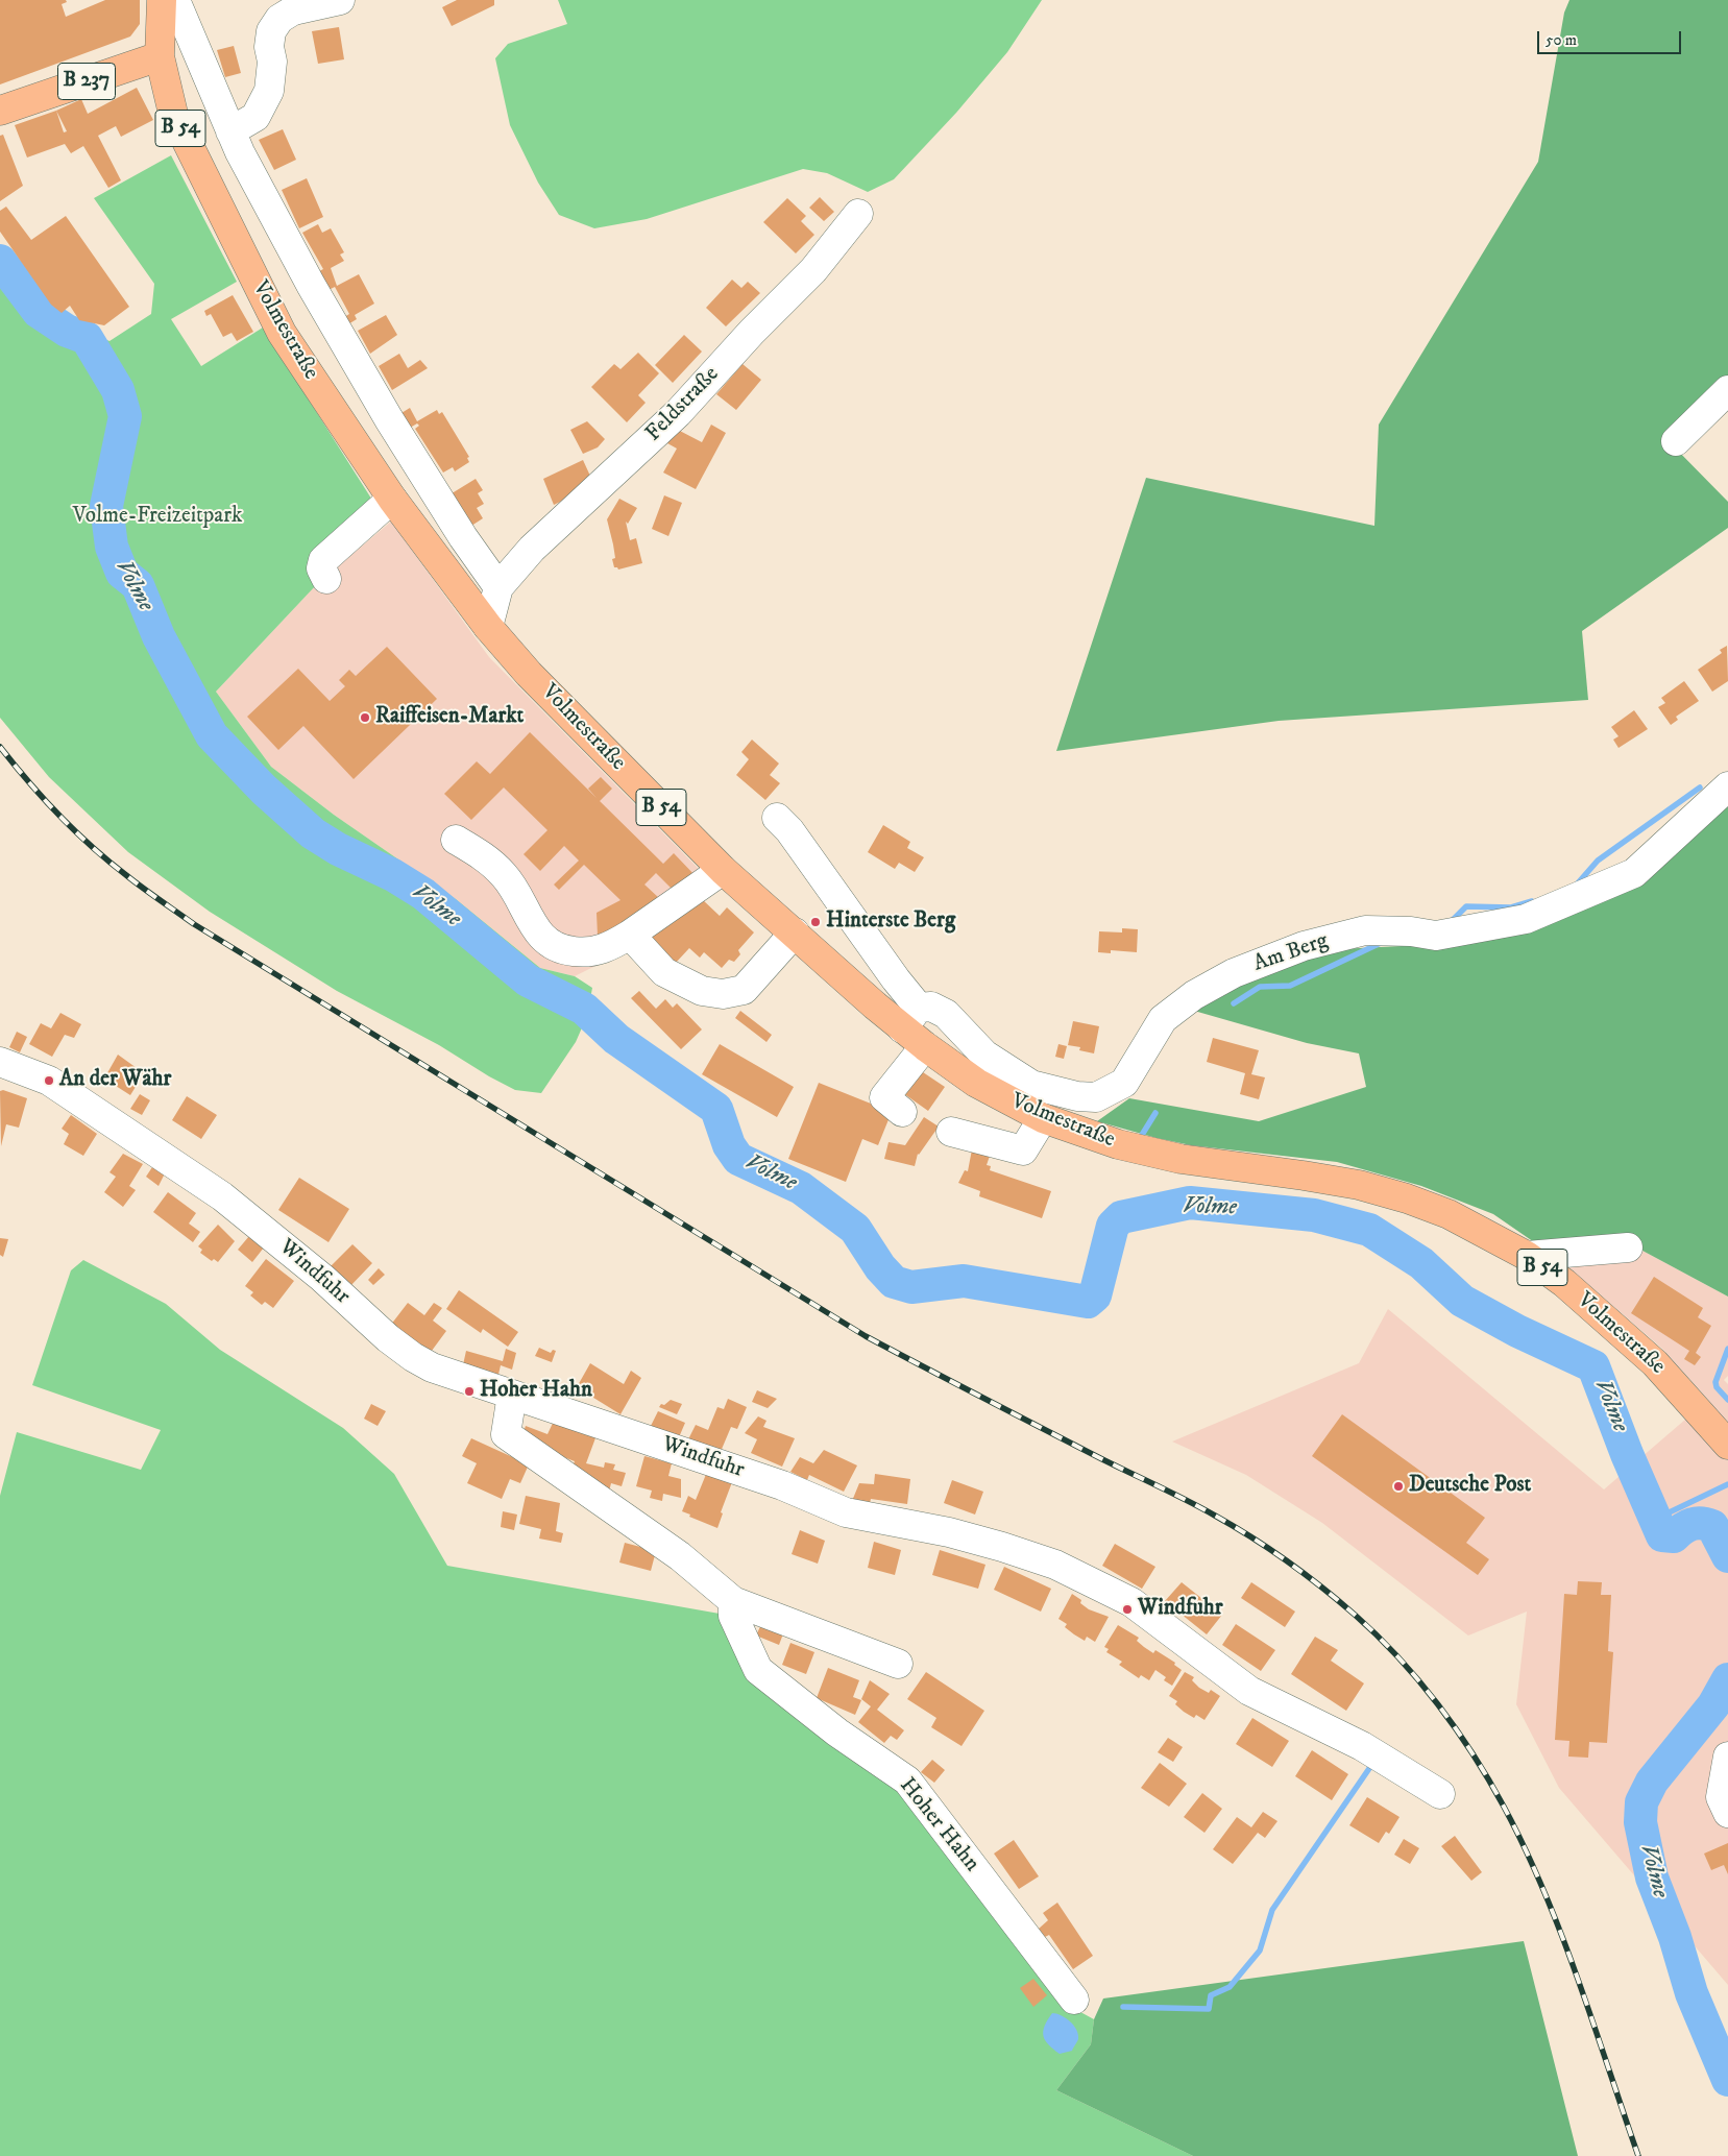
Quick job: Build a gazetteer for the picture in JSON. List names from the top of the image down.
{
  "streets": {
    "main road": ["B 237", "B 54", "Volmestraße"],
    "street": [
      "Feldstraße",
      "Am Berg",
      "Windfuhr",
      "Hoher Hahn"
    ]
  },
  "crossings": [
    ["B 237", "Volmestraße"],
    ["Volmestraße", "Feldstraße"],
    ["Volmestraße", "Am Berg"]
  ],
  "water": ["Volme"],
  "parks": ["Volme-Freizeitpark"],
  "places": [
    "Raiffeisen-Markt",
    "Hinterste Berg",
    "An der Währ",
    "Hoher Hahn",
    "Deutsche Post",
    "Windfuhr"
  ],
  "scale_bar": "50 m"
}
